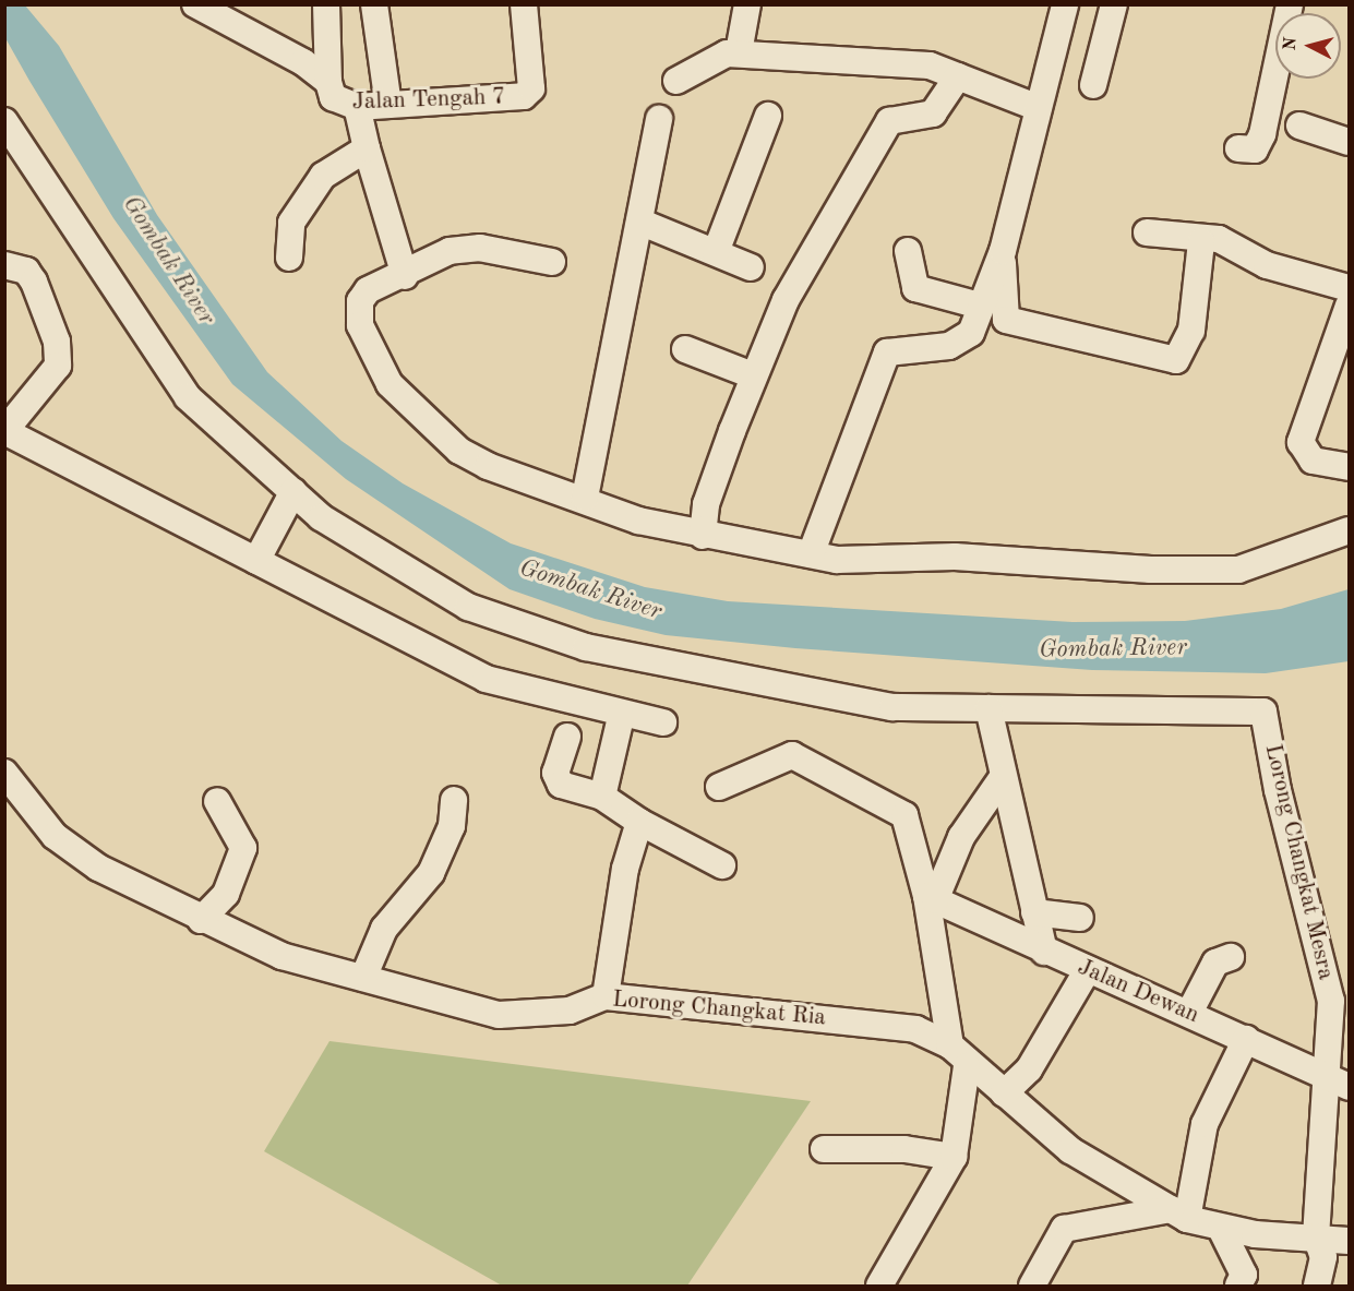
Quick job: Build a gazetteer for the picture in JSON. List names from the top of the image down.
{
  "streets": {
    "street": [
      "Jalan Tengah 7",
      "Lorong Changkat Mesra",
      "Jalan Dewan",
      "Lorong Changkat Ria"
    ]
  },
  "crossings": [
    ["Lorong Changkat Mesra", "Jalan Dewan"],
    ["Lorong Changkat Mesra", "Lorong Changkat Ria"]
  ],
  "water": ["Gombak River"],
  "north": "left"
}
